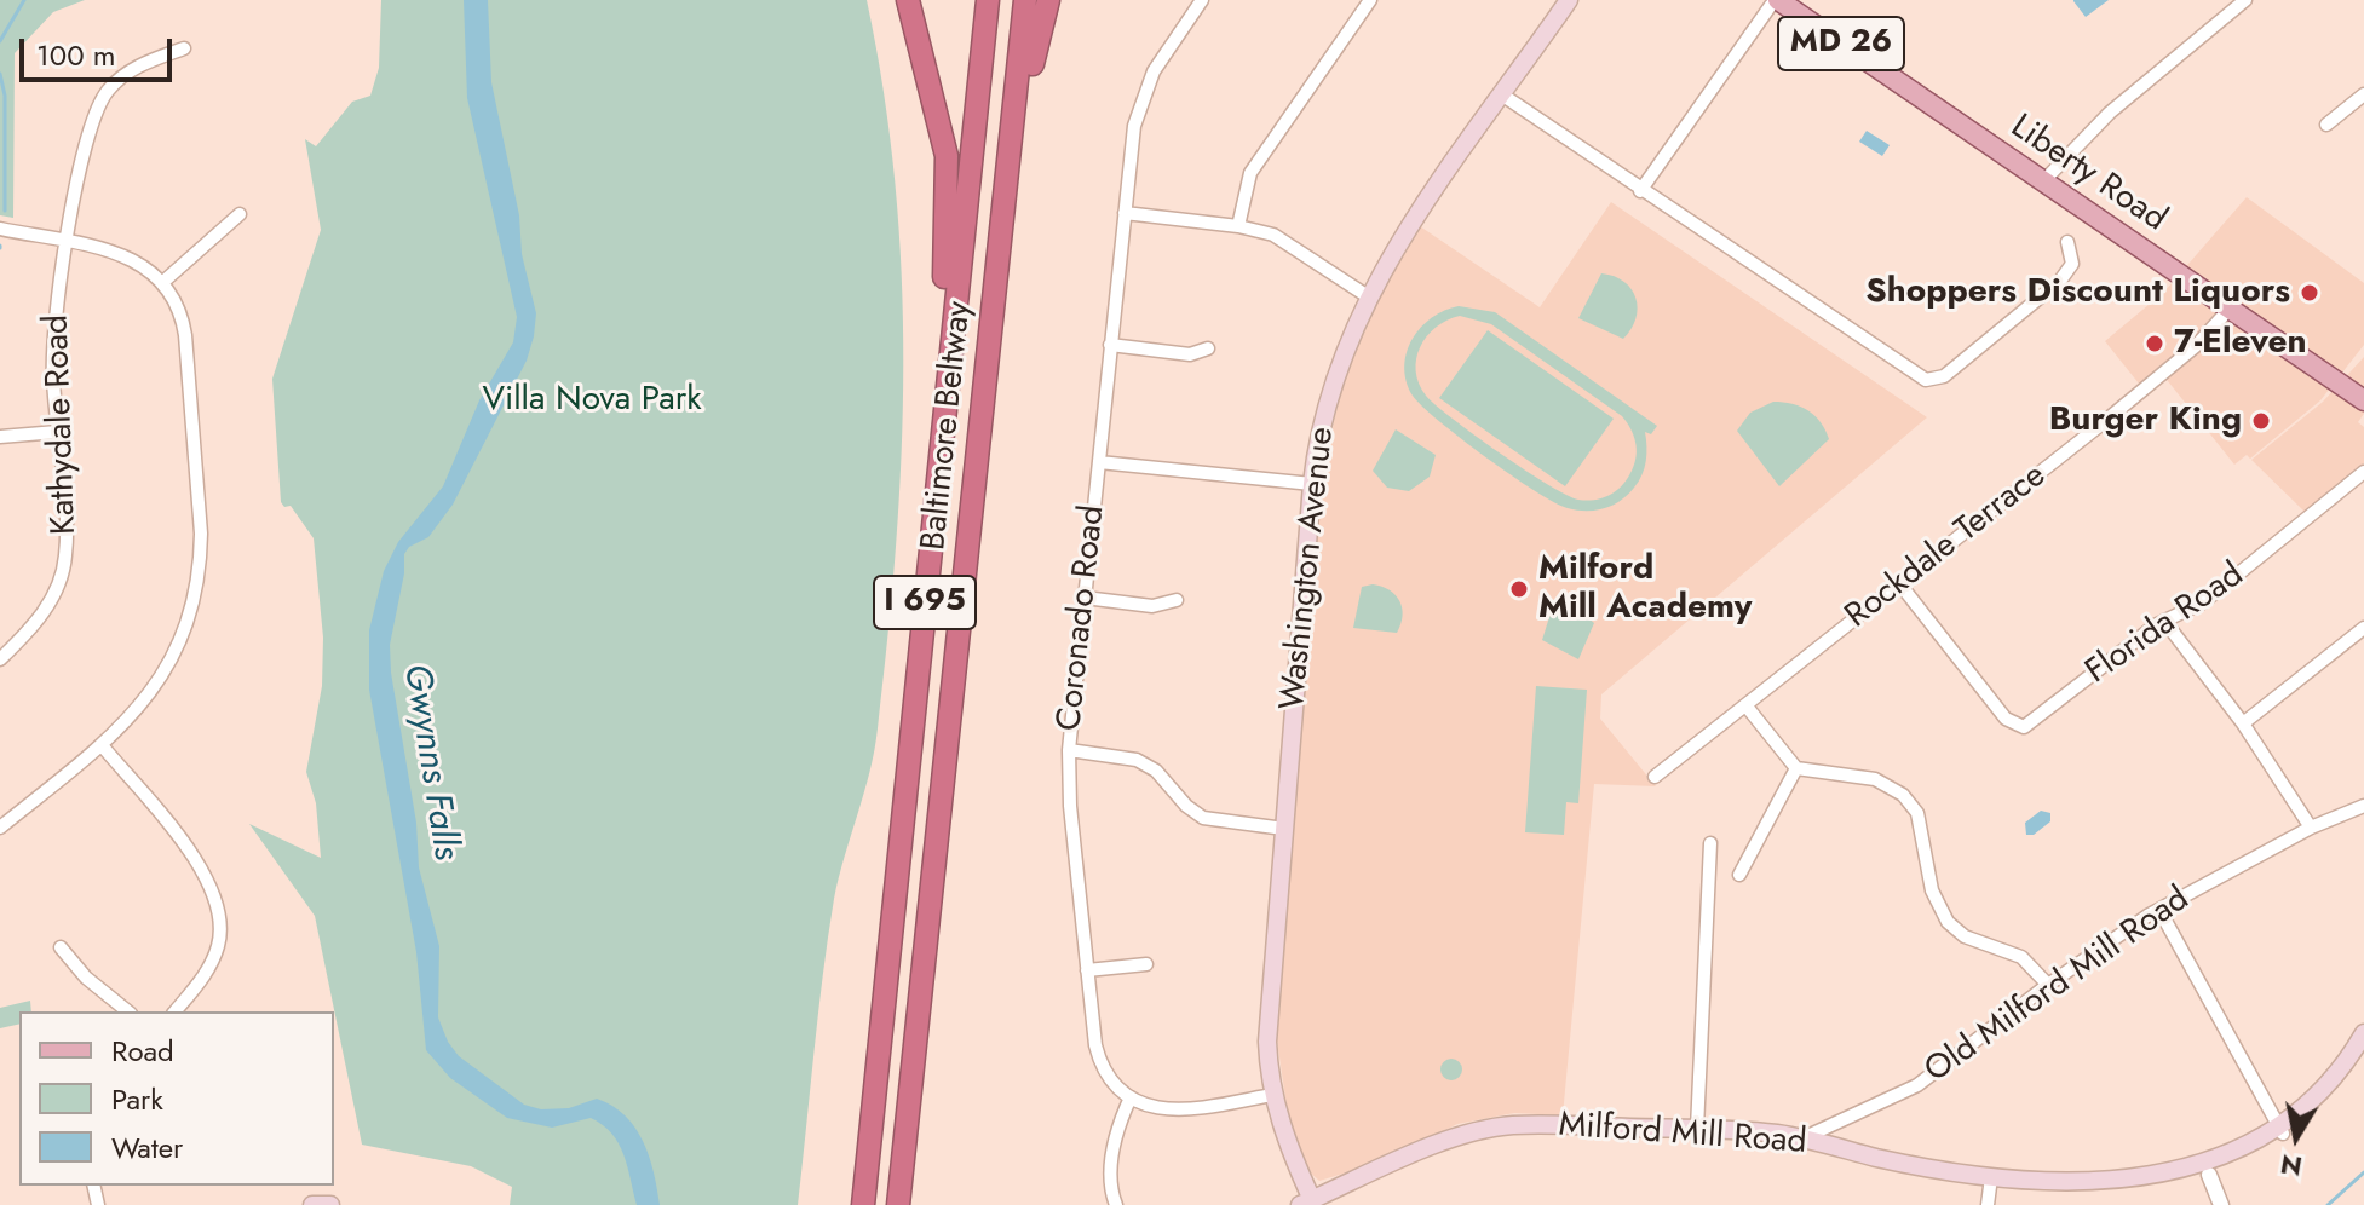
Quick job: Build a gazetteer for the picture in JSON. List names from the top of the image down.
{
  "streets": {
    "highway": ["Baltimore Beltway", "I 695"],
    "main road": [
      "MD 26",
      "Liberty Road",
      "Washington Avenue",
      "Milford Mill Road"
    ],
    "street": [
      "Kathydale Road",
      "Rockdale Terrace",
      "Coronado Road",
      "Florida Road",
      "Old Milford Mill Road"
    ]
  },
  "crossings": [
    ["Liberty Road", "Rockdale Terrace"],
    ["Rockdale Terrace", "Florida Road"],
    ["Washington Avenue", "Milford Mill Road"],
    ["Old Milford Mill Road", "Milford Mill Road"]
  ],
  "water": ["Gwynns Falls"],
  "parks": ["Villa Nova Park"],
  "places": [
    "Shoppers Discount Liquors",
    "7-Eleven",
    "Burger King",
    "Milford Mill Academy"
  ],
  "legend": ["Road", "Park", "Water"],
  "scale_bar": "100 m",
  "north": "bottom"
}
